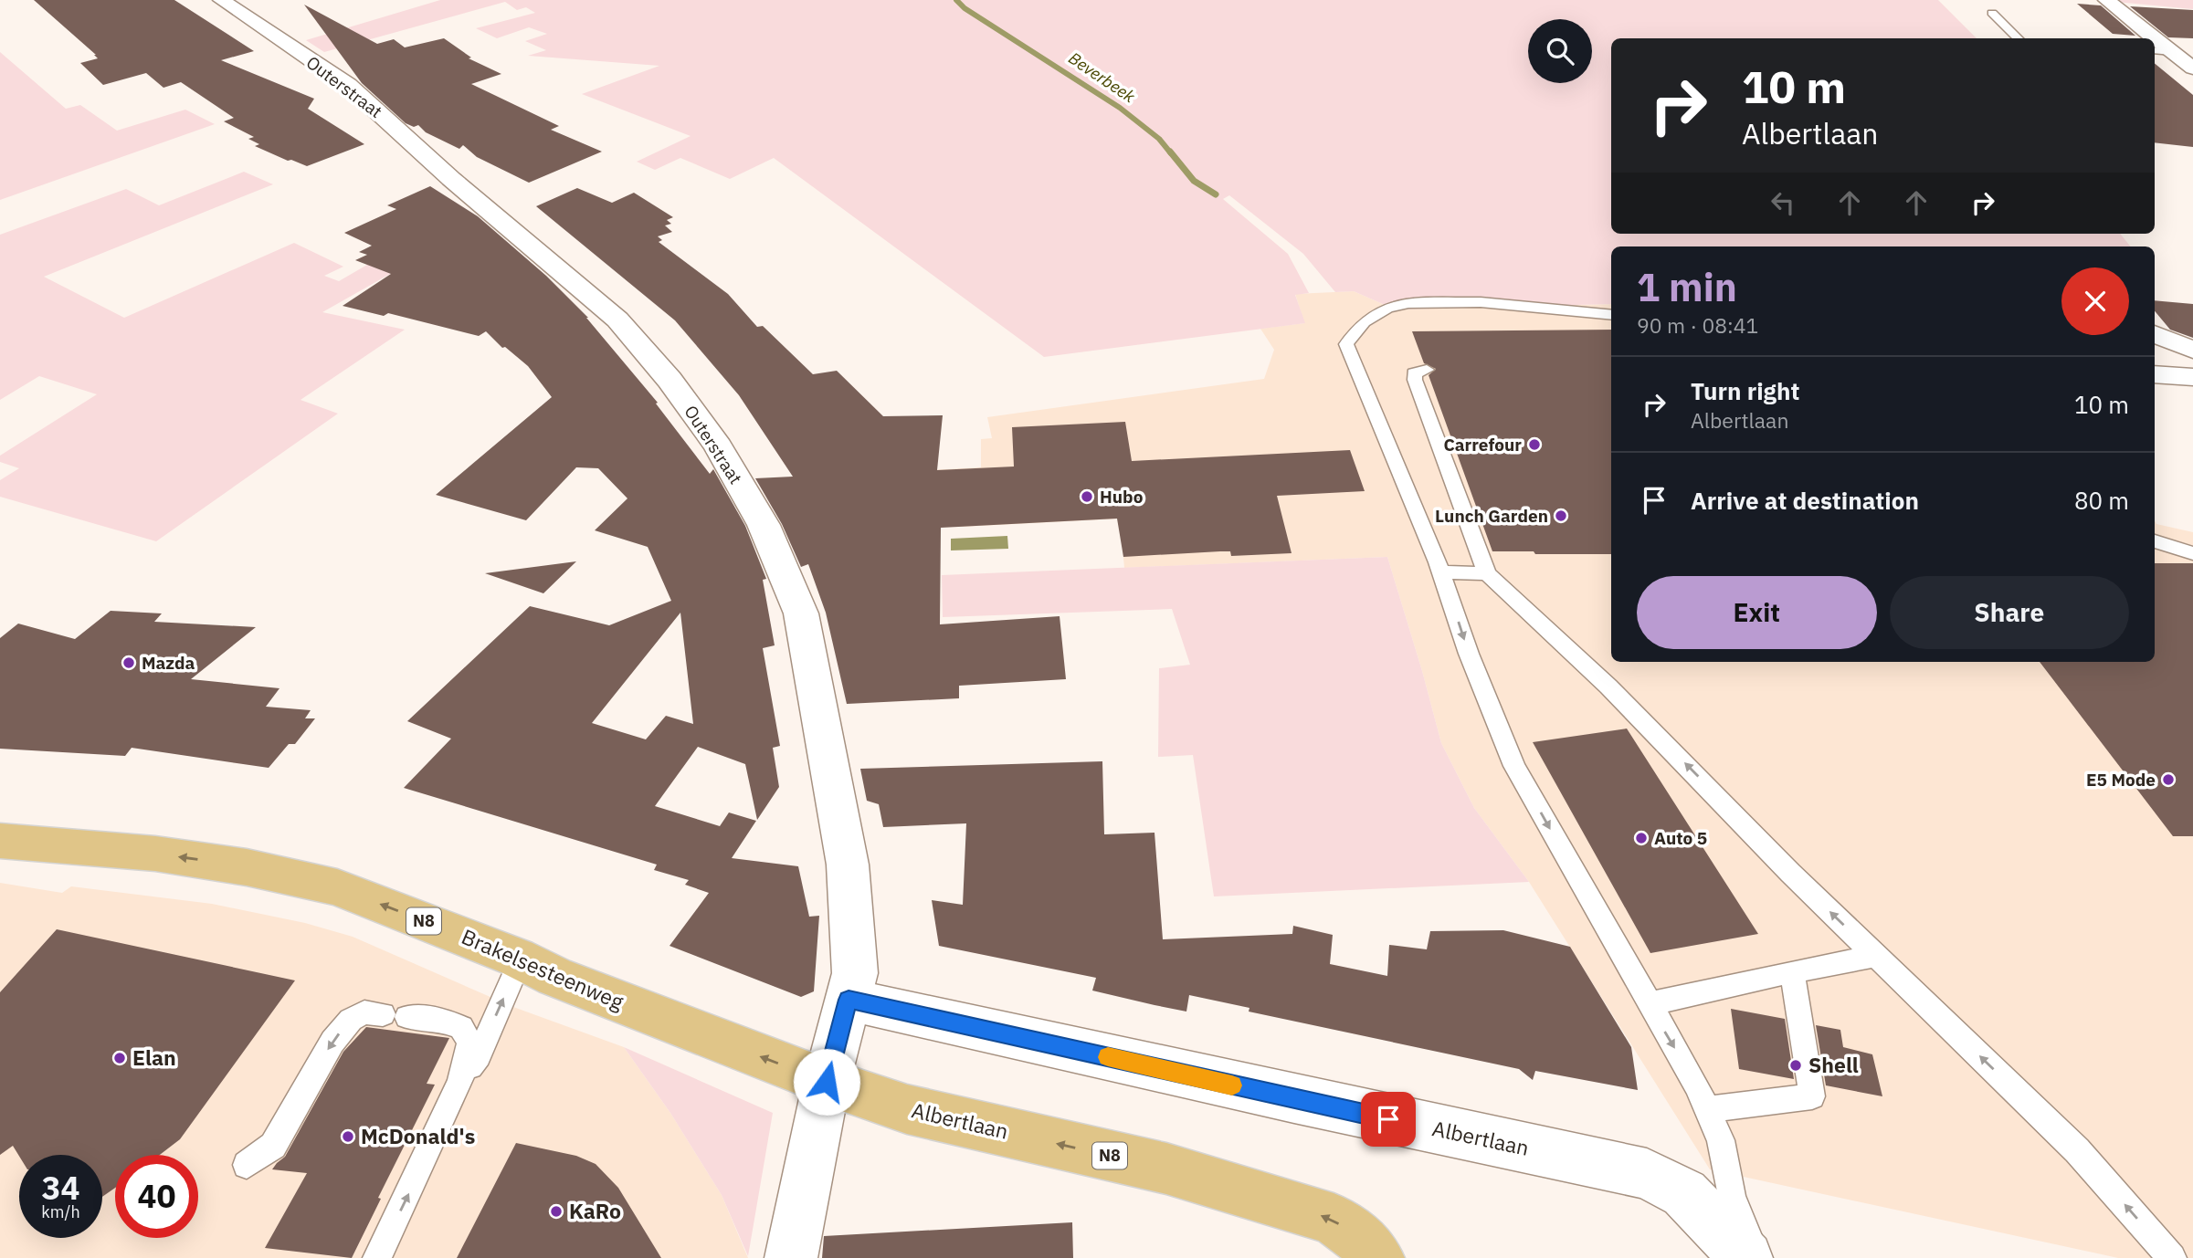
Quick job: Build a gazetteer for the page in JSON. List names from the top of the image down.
{
  "streets": {
    "main road": ["N8", "Brakelsesteenweg", "Albertlaan"],
    "street": ["Outerstraat"]
  },
  "crossings": [
    ["Outerstraat", "Brakelsesteenweg"],
    ["Outerstraat", "Albertlaan"],
    ["Brakelsesteenweg", "Albertlaan"]
  ],
  "one_way": ["Brakelsesteenweg"],
  "water": ["Beverbeek"],
  "places": [
    "Carrefour",
    "Hubo",
    "Lunch Garden",
    "Mazda",
    "E5 Mode",
    "Auto 5",
    "Elan",
    "Shell",
    "McDonald's",
    "KaRo"
  ],
  "page": {
    "turn": ["10 m", "Albertlaan"],
    "heading": ["1 min", "90 m · 08:41"],
    "list": [
      {
        "name": "Turn right",
        "note": "Albertlaan",
        "value": "10 m"
      },
      {
        "name": "Arrive at destination",
        "value": "80 m"
      }
    ],
    "buttons": ["Exit", "Share"],
    "speed": "34 km/h",
    "limit": "40"
  }
}
